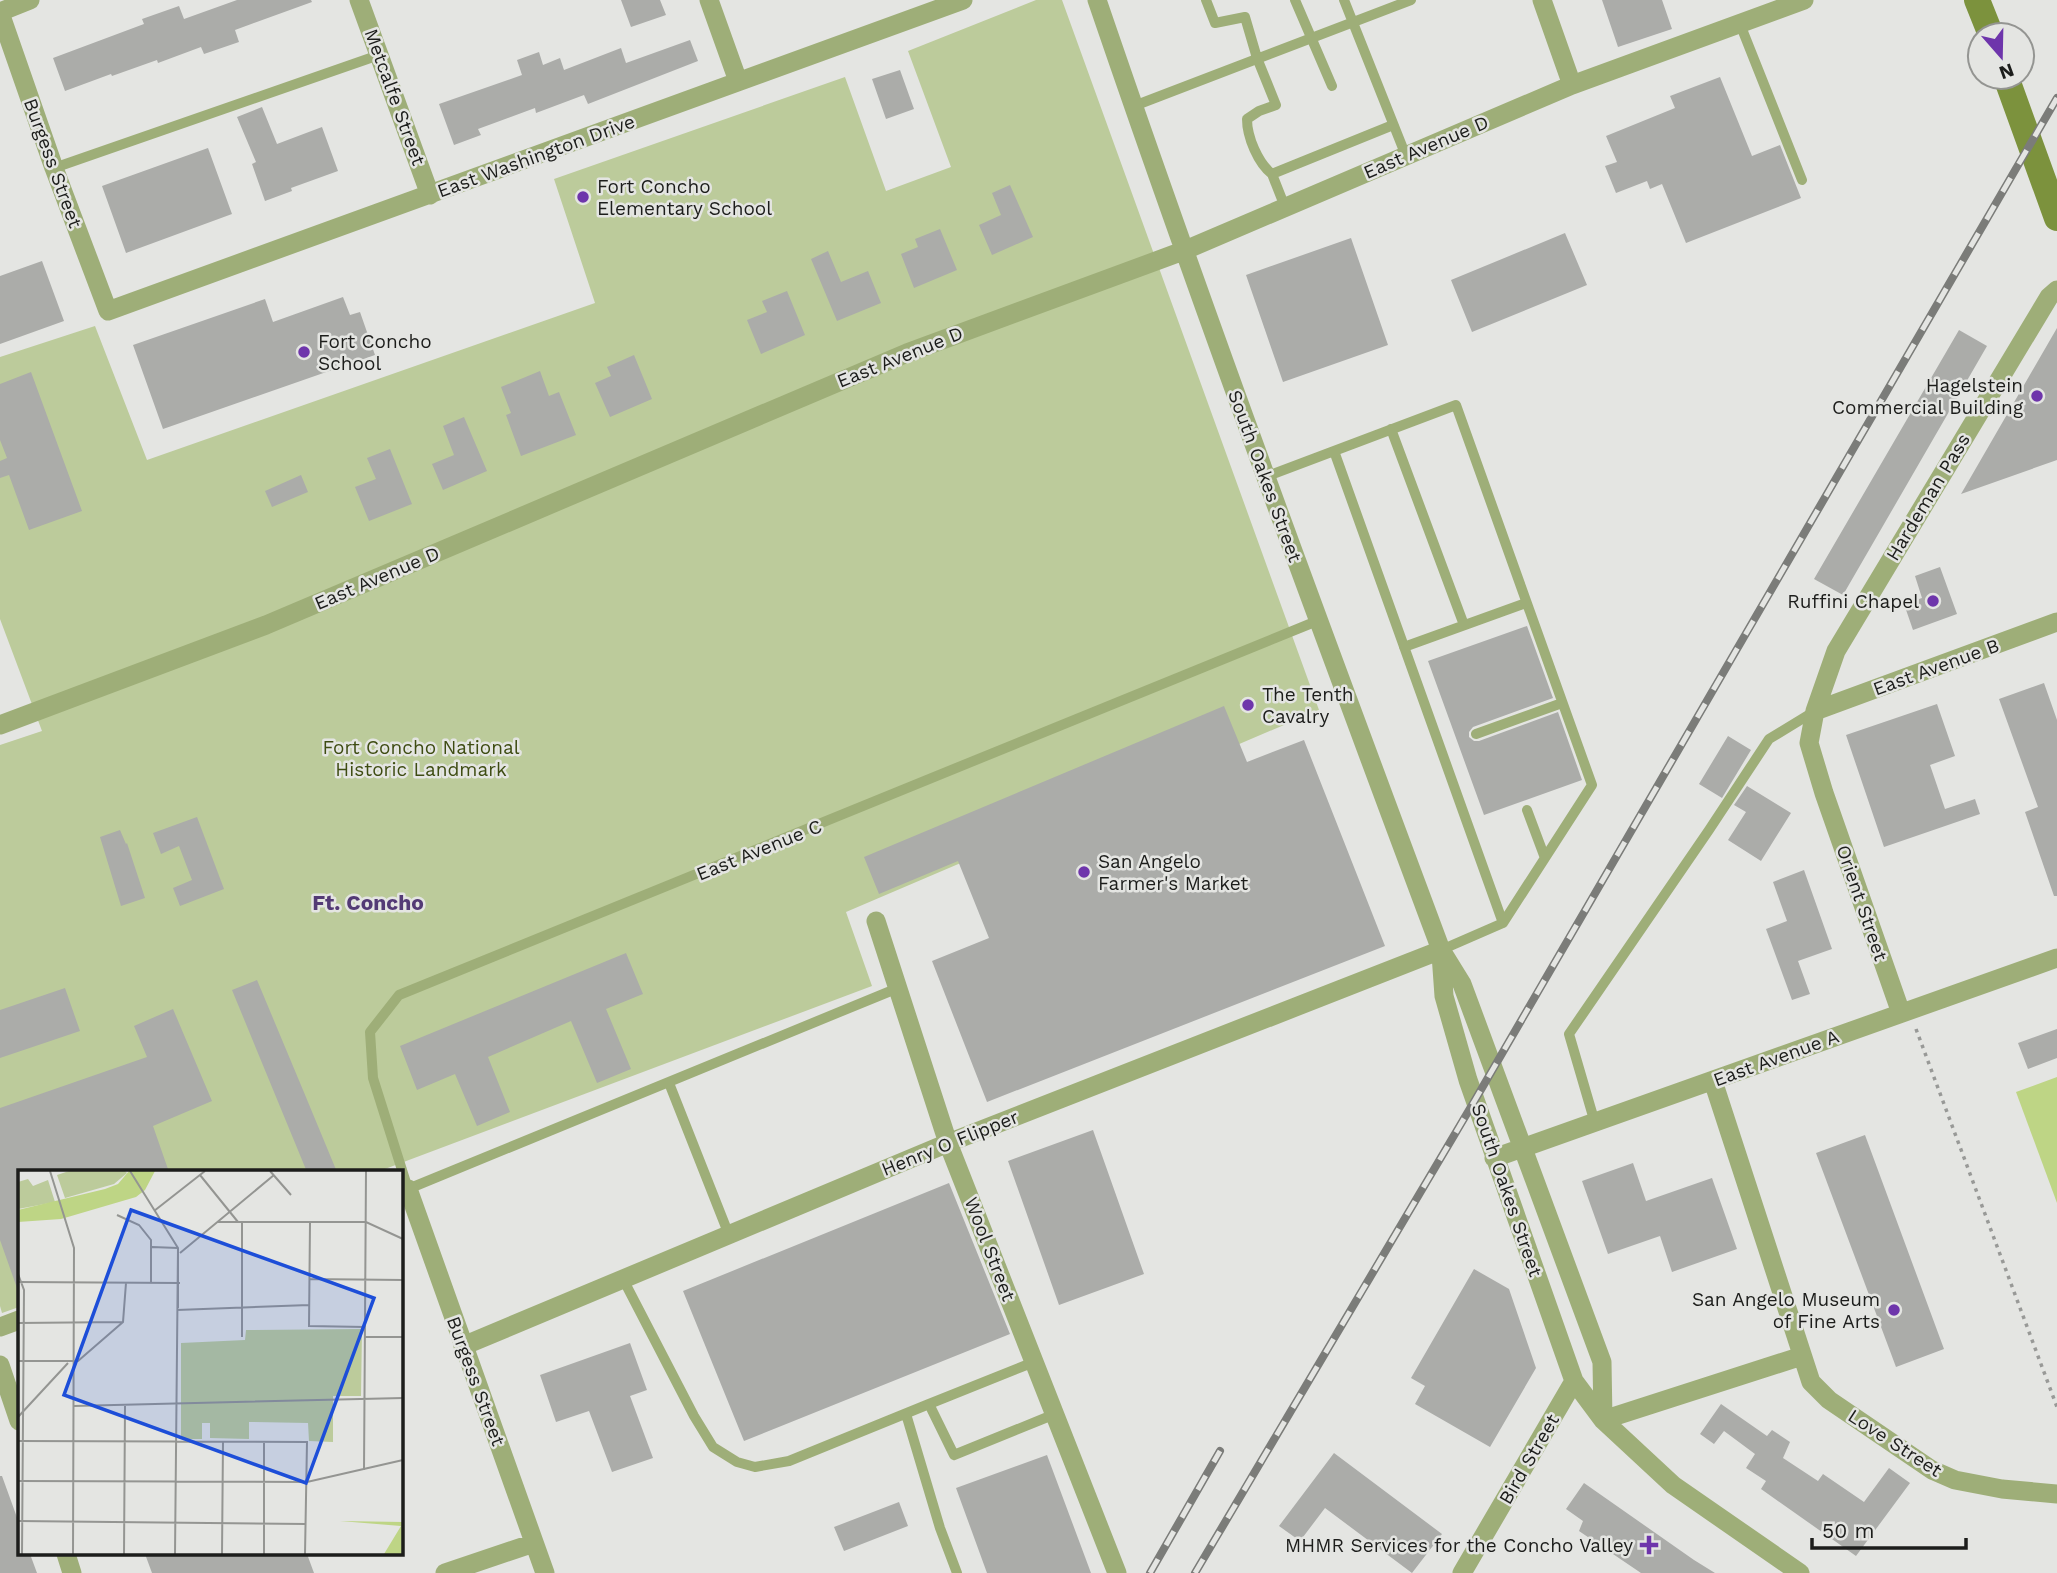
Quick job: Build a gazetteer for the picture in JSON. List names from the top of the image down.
{
  "streets": {
    "street": [
      "Metcalfe Street",
      "East Avenue D",
      "East Washington Drive",
      "Burgess Street",
      "South Oakes Street",
      "Hardeman Pass",
      "East Avenue B",
      "Orient Street",
      "East Avenue A",
      "Henry O Flipper",
      "Wool Street",
      "Love Street",
      "Bird Street"
    ],
    "lane": ["East Avenue C"]
  },
  "crossings": [
    ["Metcalfe Street", "East Washington Drive"],
    ["East Avenue D", "South Oakes Street"],
    ["East Washington Drive", "Burgess Street"],
    ["Burgess Street", "Henry O Flipper"],
    ["South Oakes Street", "East Avenue C"],
    ["South Oakes Street", "East Avenue A"],
    ["South Oakes Street", "Henry O Flipper"],
    ["South Oakes Street", "Bird Street"],
    ["Hardeman Pass", "East Avenue B"],
    ["Hardeman Pass", "Orient Street"],
    ["Orient Street", "East Avenue A"],
    ["East Avenue A", "Love Street"],
    ["Henry O Flipper", "Wool Street"]
  ],
  "districts": ["Ft. Concho"],
  "parks": ["Fort Concho National Historic Landmark"],
  "places": {
    "other": [
      "Fort Concho Elementary School",
      "Fort Concho School",
      "Hagelstein Commercial Building",
      "Ruffini Chapel",
      "The Tenth Cavalry",
      "San Angelo Farmer's Market",
      "San Angelo Museum of Fine Arts"
    ],
    "health": ["MHMR Services for the Concho Valley"]
  },
  "scale_bar": "50 m",
  "north": "bottom"
}
